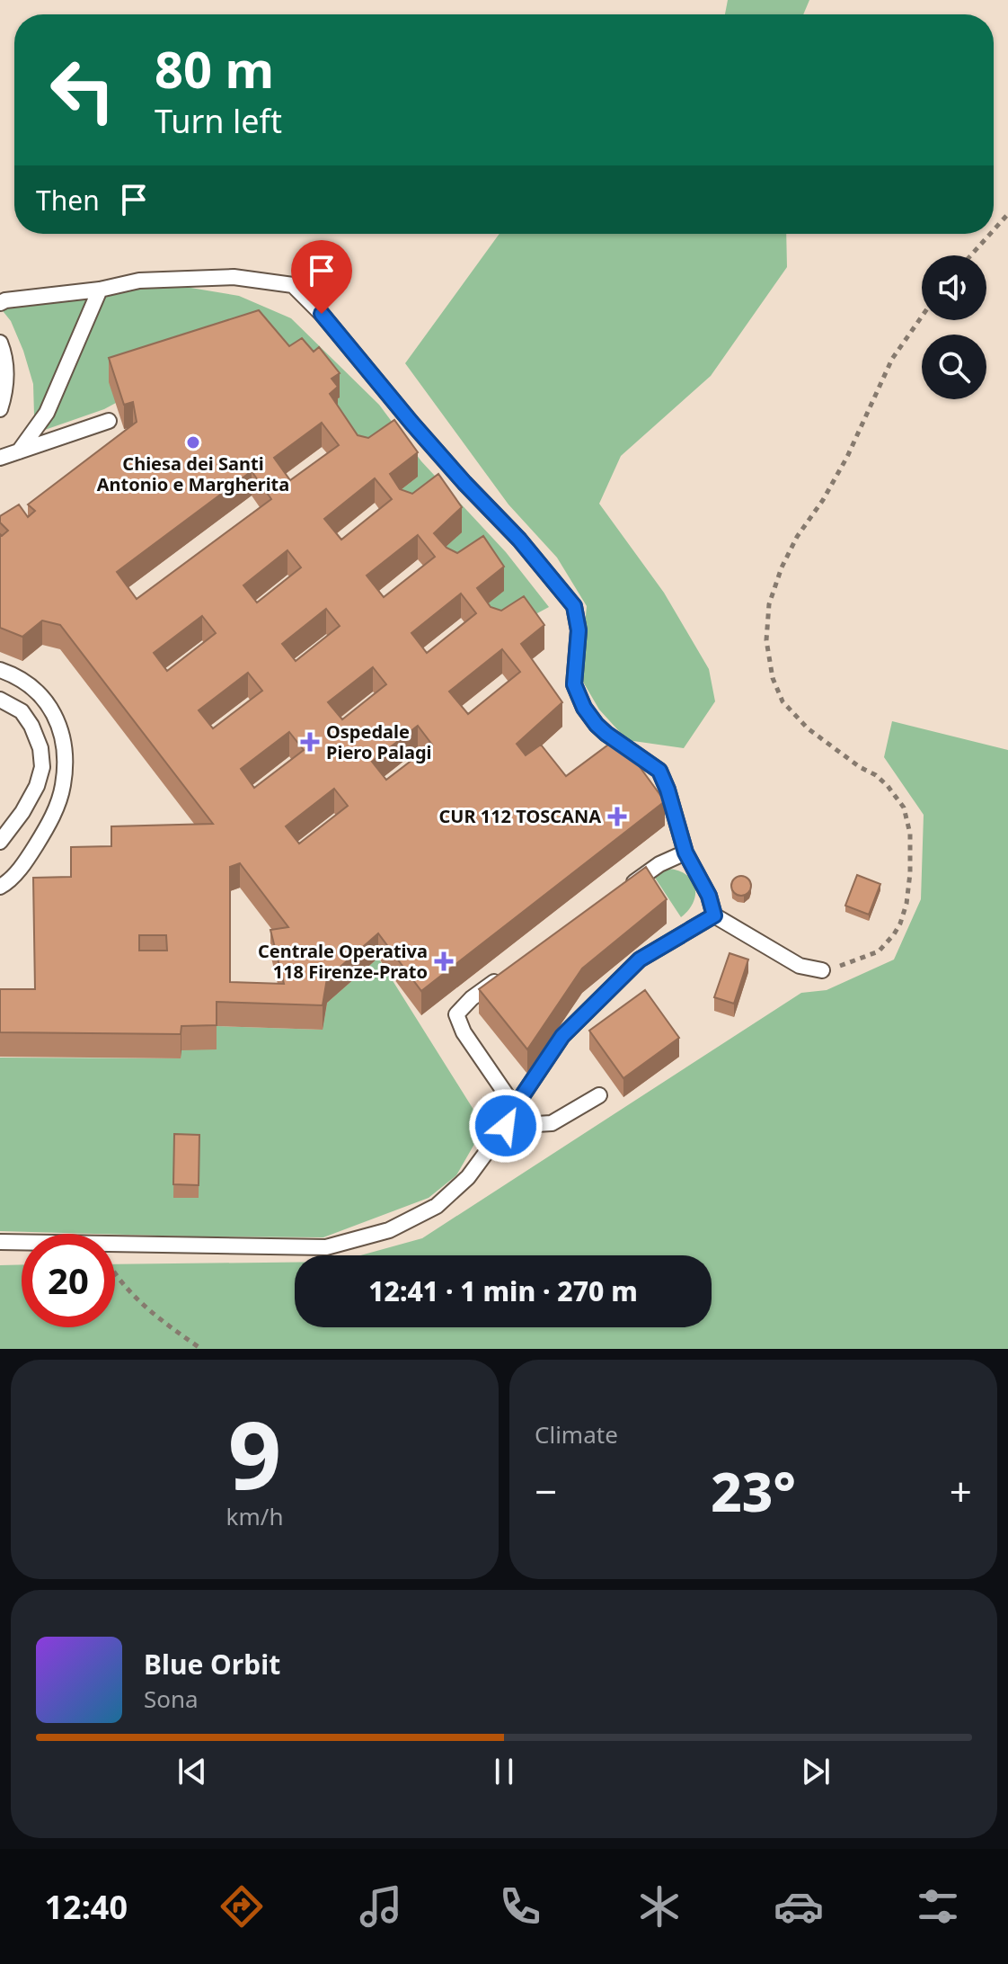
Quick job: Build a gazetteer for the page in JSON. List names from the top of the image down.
{
  "places": {
    "other": ["Chiesa dei Santi Antonio e Margherita"],
    "health": ["Ospedale Piero Palagi", "CUR 112 TOSCANA", "Centrale Operativa 118 Firenze-Prato"]
  },
  "page": {
    "turn": ["80 m", "Turn left"],
    "then": "Then",
    "limit": "20",
    "trip": "12:41 · 1 min · 270 m",
    "tile": [
      ["9", "km/h"],
      "Climate"
    ],
    "heat": ["−", "23°", "+"],
    "song": ["Blue Orbit", "Sona"],
    "tabs": "12:40"
  }
}
